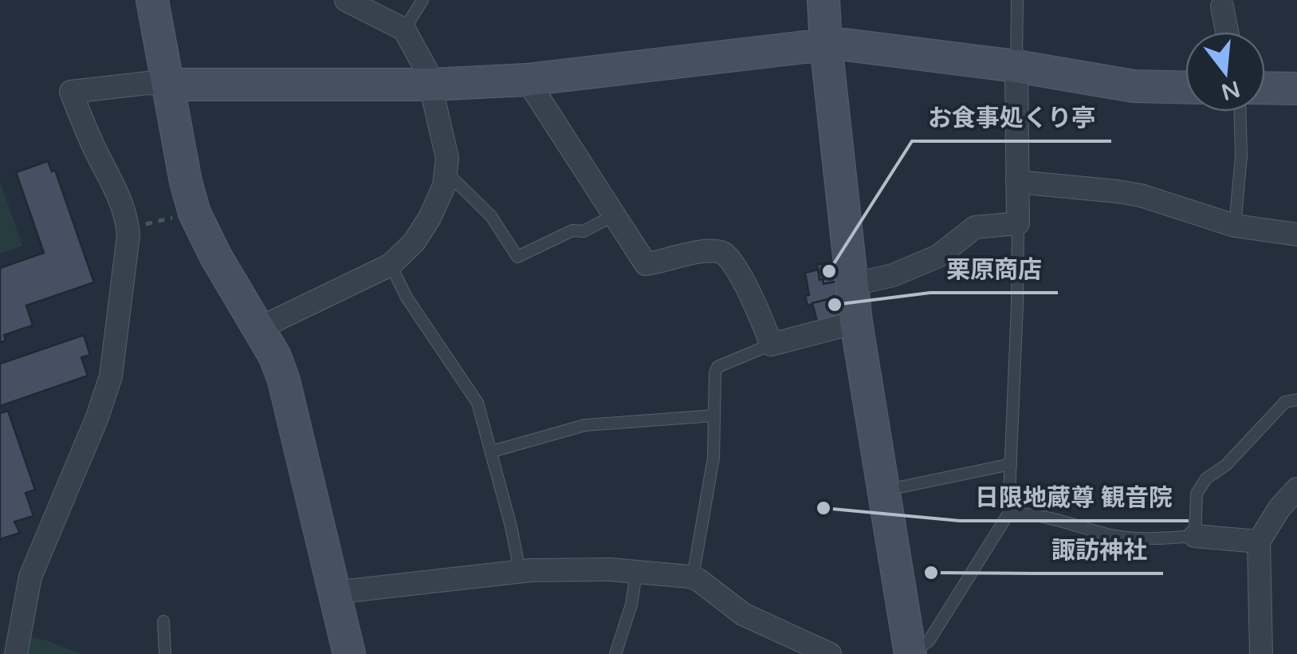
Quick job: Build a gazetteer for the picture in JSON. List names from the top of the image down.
{
  "places": [
    "お食事処くり亭",
    "栗原商店",
    "日限地蔵尊 観音院",
    "諏訪神社"
  ],
  "north": "bottom"
}
